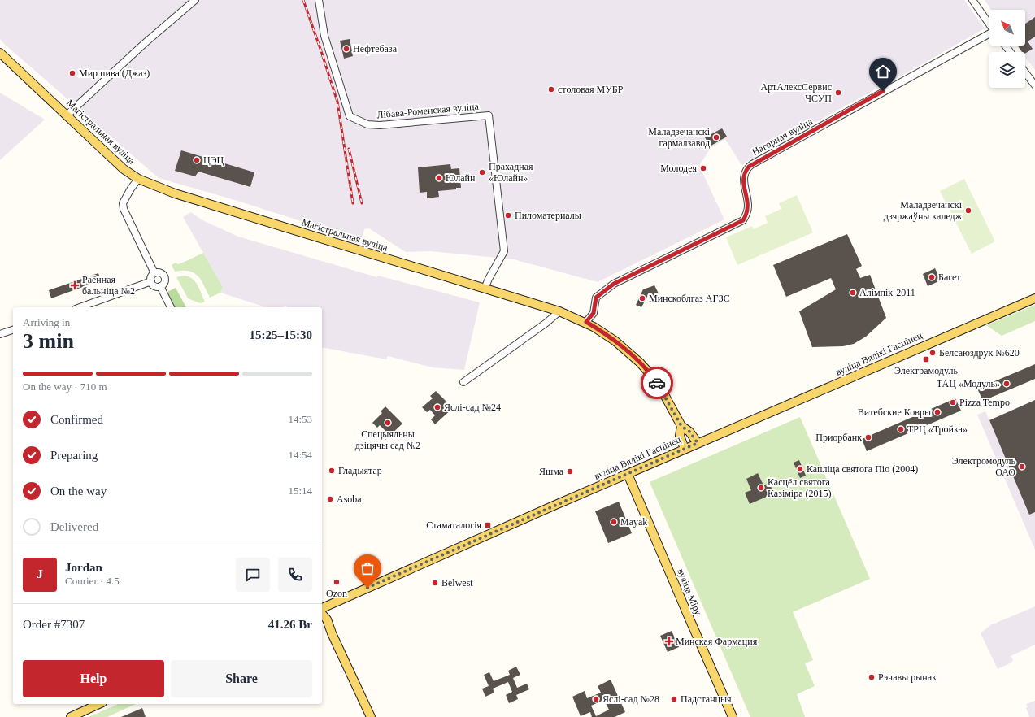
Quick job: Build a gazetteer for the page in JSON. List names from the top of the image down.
{
  "streets": {
    "main road": ["Магістральная вуліца", "вуліца Вялікі Гасцінец", "вуліца Міру"],
    "street": ["Лібава-Роменская вуліца", "Нагорная вуліца"]
  },
  "crossings": [
    ["Лібава-Роменская вуліца", "Магістральная вуліца"],
    ["Магістральная вуліца", "Нагорная вуліца"],
    ["вуліца Вялікі Гасцінец", "вуліца Міру"]
  ],
  "places": {
    "other": [
      "Нефтебаза",
      "Мир пива (Джаз)",
      "столовая МУБР",
      "АртАлексСервис ЧСУП",
      "Маладзечанскі гармалзавод",
      "ЦЭЦ",
      "Молодея",
      "Прахадная «Юлайн»",
      "Юлайн",
      "Маладзечанскі дзяржаўны каледж",
      "Пиломатериалы",
      "Багет",
      "Алімпік-2011",
      "Минскоблгаз АГЗС",
      "Белсаюздрук №620",
      "ТАЦ «Модуль»",
      "Pizza Tempo",
      "Яслі-сад №24",
      "Витебские Ковры",
      "Спецыяльны дзіцячы сад №2",
      "ТРЦ «Тройка»",
      "Приорбанк",
      "Электромодуль ОАО",
      "Капліца святога Піо (2004)",
      "Гладыятар",
      "Яшма",
      "Касцёл святога Казіміра (2015)",
      "Asoba",
      "Mayak",
      "Ozon",
      "Belwest",
      "Рэчавы рынак",
      "Яслі-сад №28",
      "Падстанцыя"
    ],
    "health": ["Раённая бальніца №2", "Минская Фармация"],
    "transit": ["Электрамодуль", "Стаматалогія"]
  },
  "north": "top left",
  "page": {
    "heading": ["3 min", "Arriving in", "15:25–15:30"],
    "panel": [
      "Jordan",
      "Courier · 4.5",
      "Order #7307",
      "41.26 Br"
    ],
    "bar": "On the way · 710 m",
    "list": [
      ["Confirmed", "14:53"],
      ["Preparing", "14:54"],
      ["On the way", "15:14"],
      "Delivered"
    ],
    "round": "J",
    "buttons": ["Help", "Share"]
  }
}
